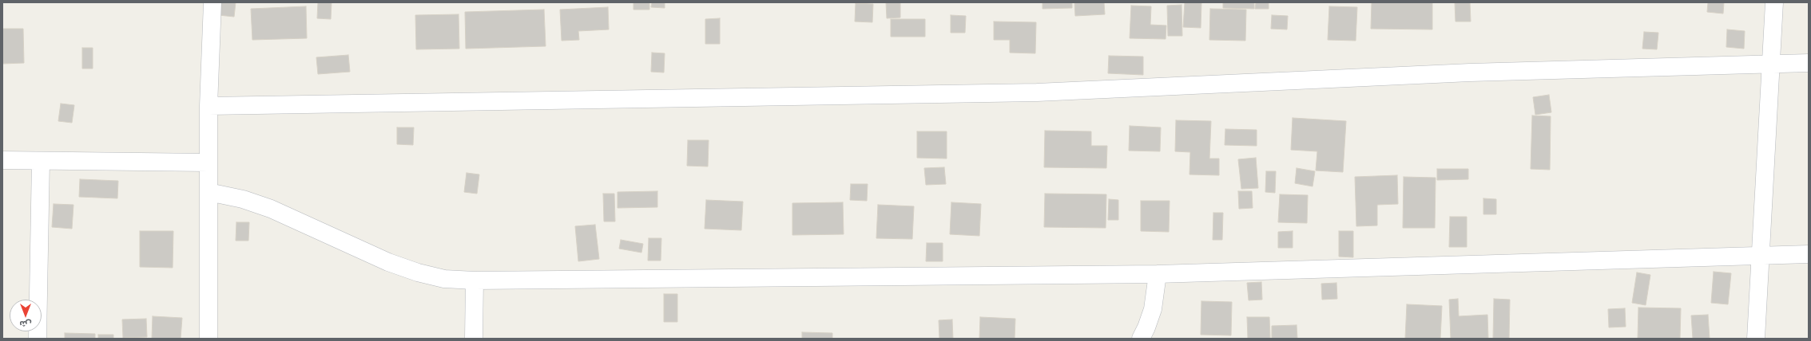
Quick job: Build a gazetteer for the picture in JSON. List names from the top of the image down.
{
  "north": "bottom"
}
